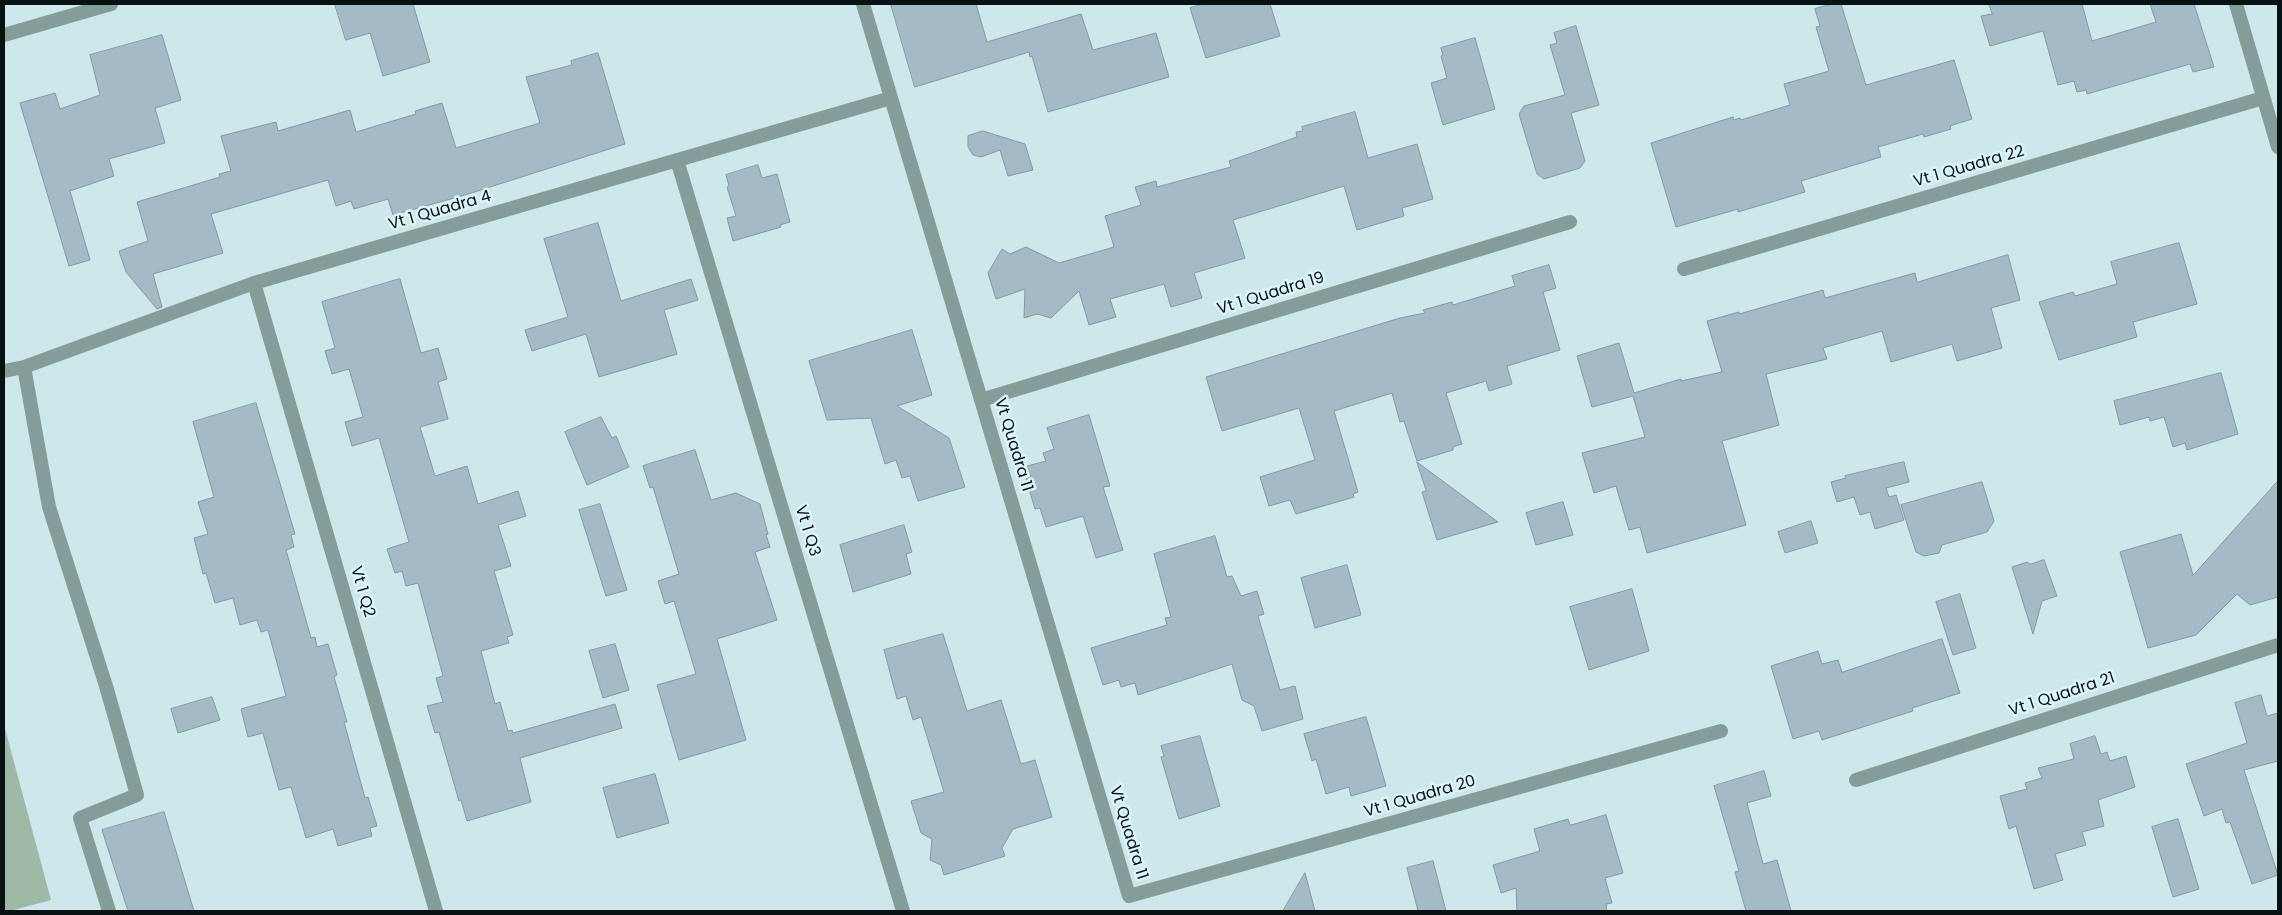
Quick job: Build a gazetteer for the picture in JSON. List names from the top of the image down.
{
  "streets": {
    "street": [
      "Vt 1 Quadra 22",
      "Vt 1 Quadra 4",
      "Vt 1 Quadra 19",
      "Vt Quadra 11",
      "Vt 1 Q3",
      "Vt 1 Q2",
      "Vt 1 Quadra 21",
      "Vt 1 Quadra 20"
    ]
  },
  "crossings": [
    ["Vt 1 Quadra 4", "Vt Quadra 11"],
    ["Vt 1 Quadra 4", "Vt 1 Q3"],
    ["Vt 1 Quadra 4", "Vt 1 Q2"],
    ["Vt 1 Quadra 19", "Vt Quadra 11"],
    ["Vt Quadra 11", "Vt 1 Quadra 20"]
  ]
}
